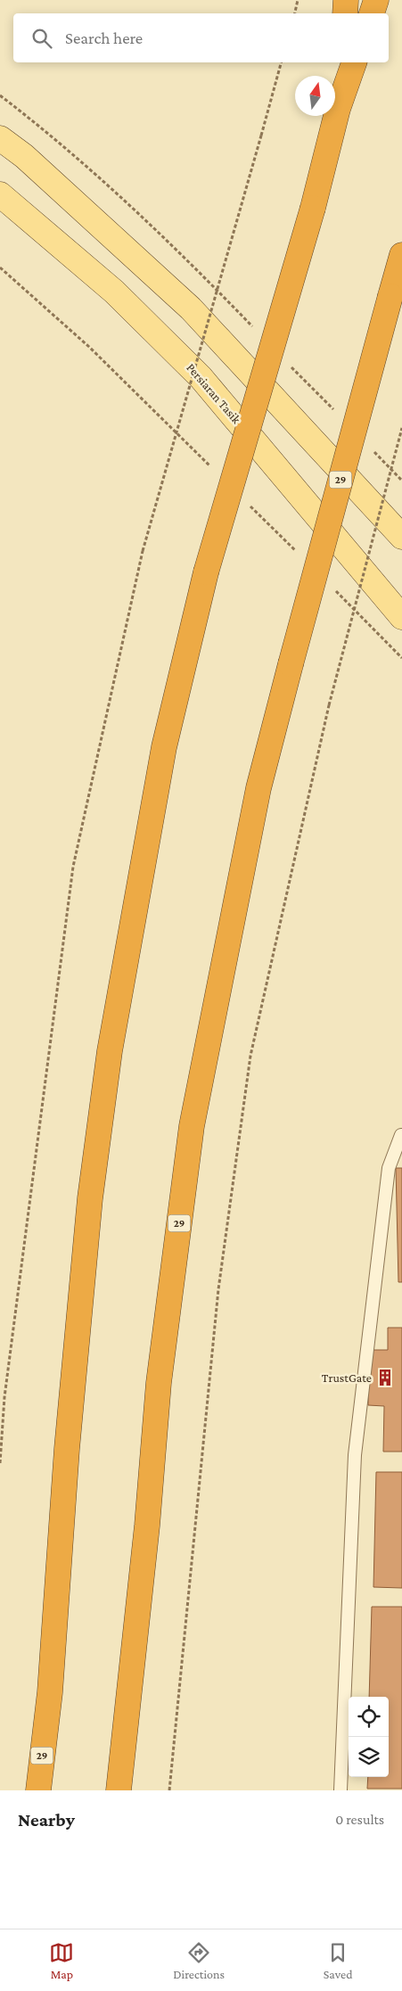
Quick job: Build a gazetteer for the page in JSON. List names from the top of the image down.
{
  "streets": {
    "highway": ["29"],
    "main road": ["Persiaran Tasik"]
  },
  "places": {
    "building": ["TrustGate"]
  },
  "north": "top",
  "page": {
    "search": "Search here",
    "heading": ["Nearby", "0 results"],
    "nav": ["Map", "Directions", "Saved"]
  }
}
